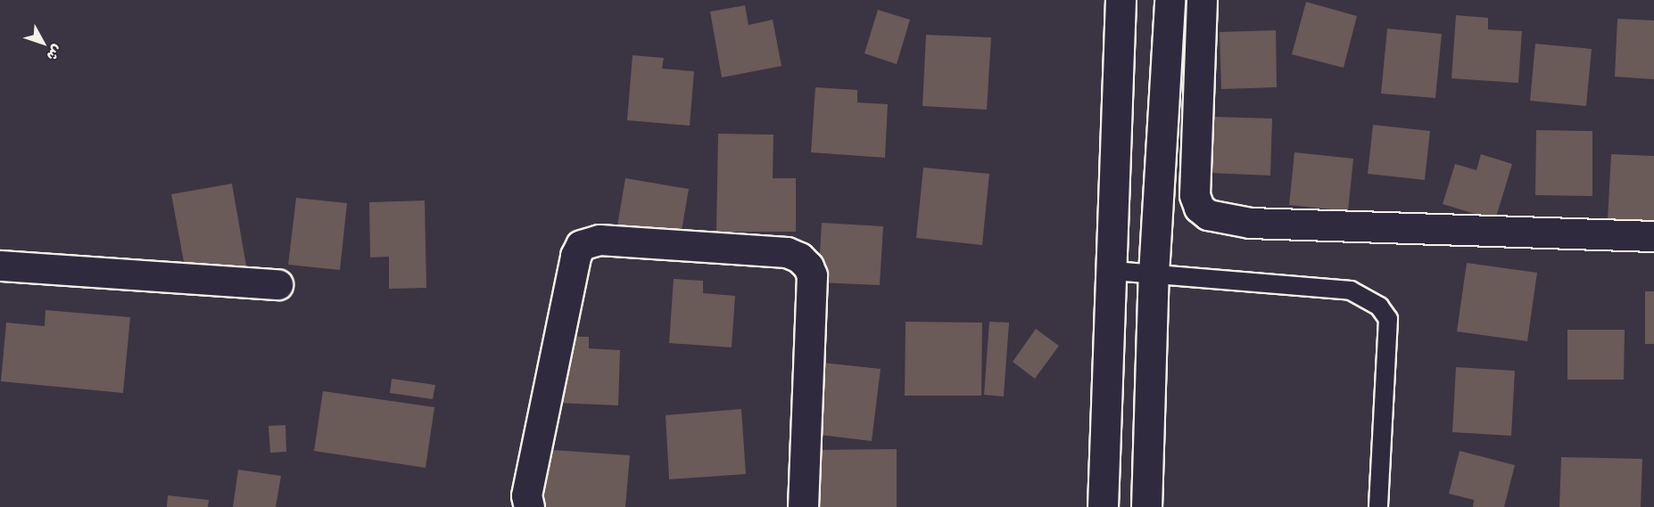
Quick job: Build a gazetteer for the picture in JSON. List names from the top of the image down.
{
  "north": "bottom right"
}
